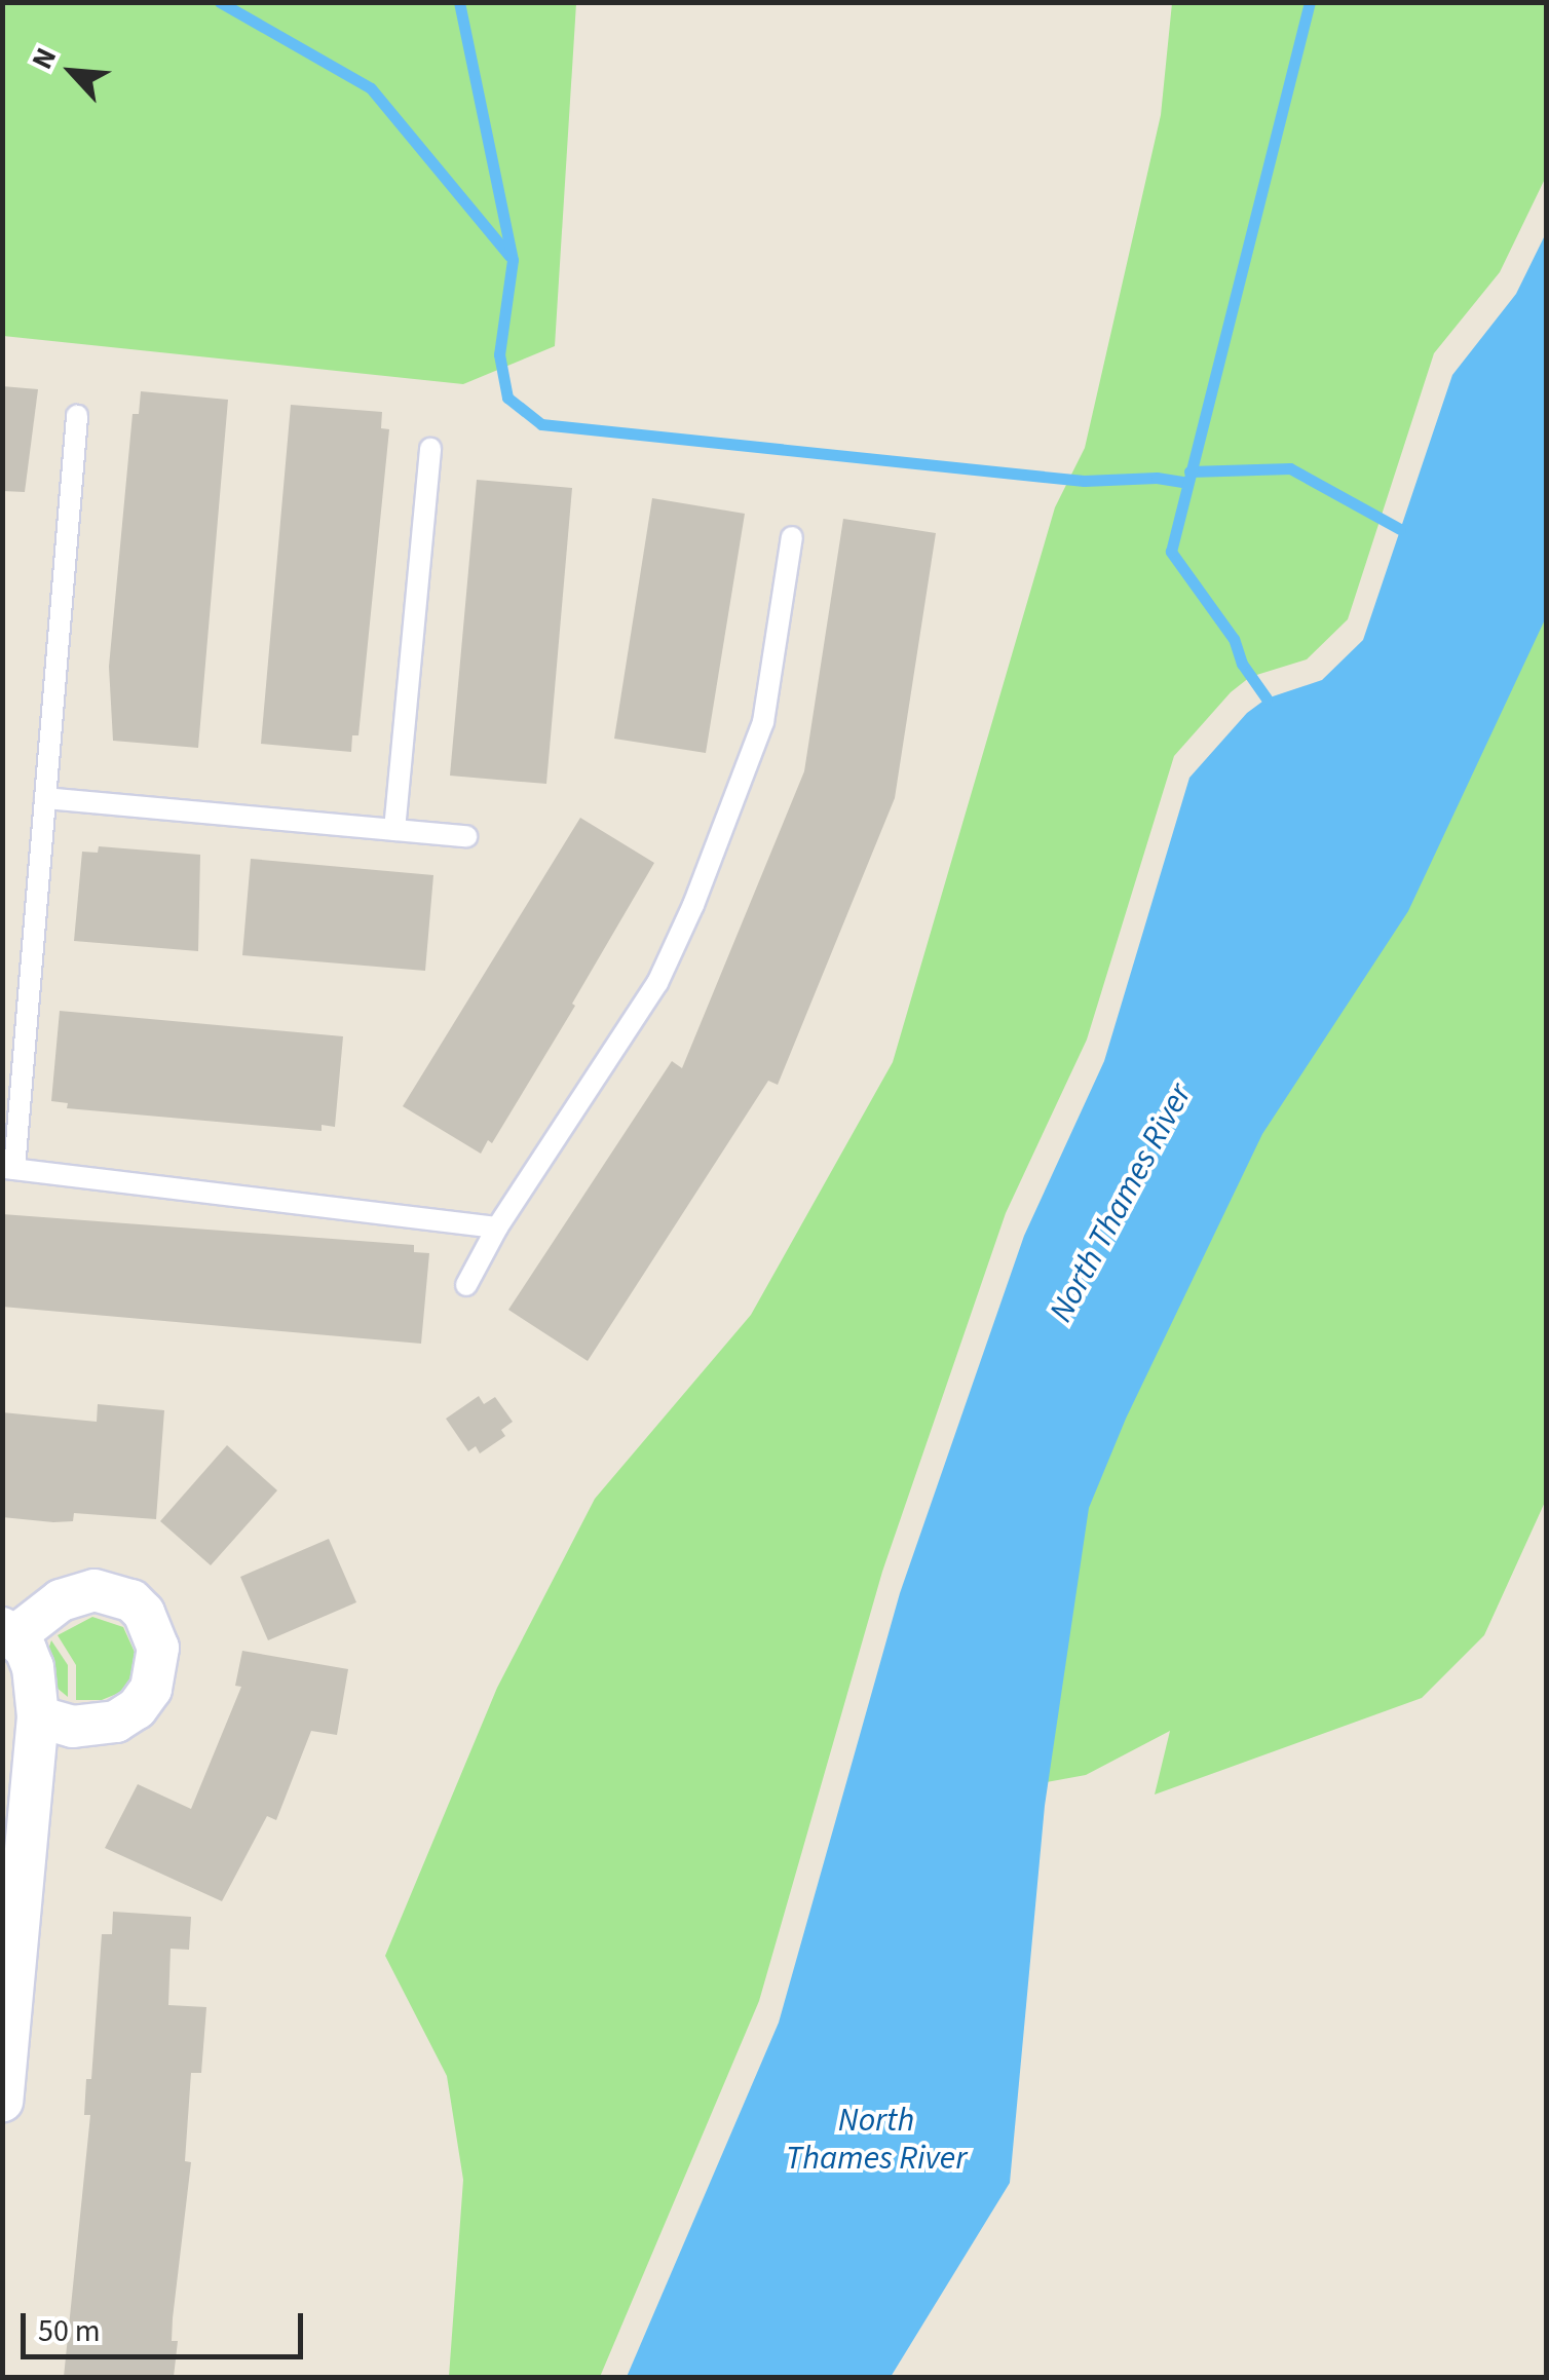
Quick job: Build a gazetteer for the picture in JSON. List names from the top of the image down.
{
  "water": ["North Thames River"],
  "scale_bar": "50 m",
  "north": "top left"
}
